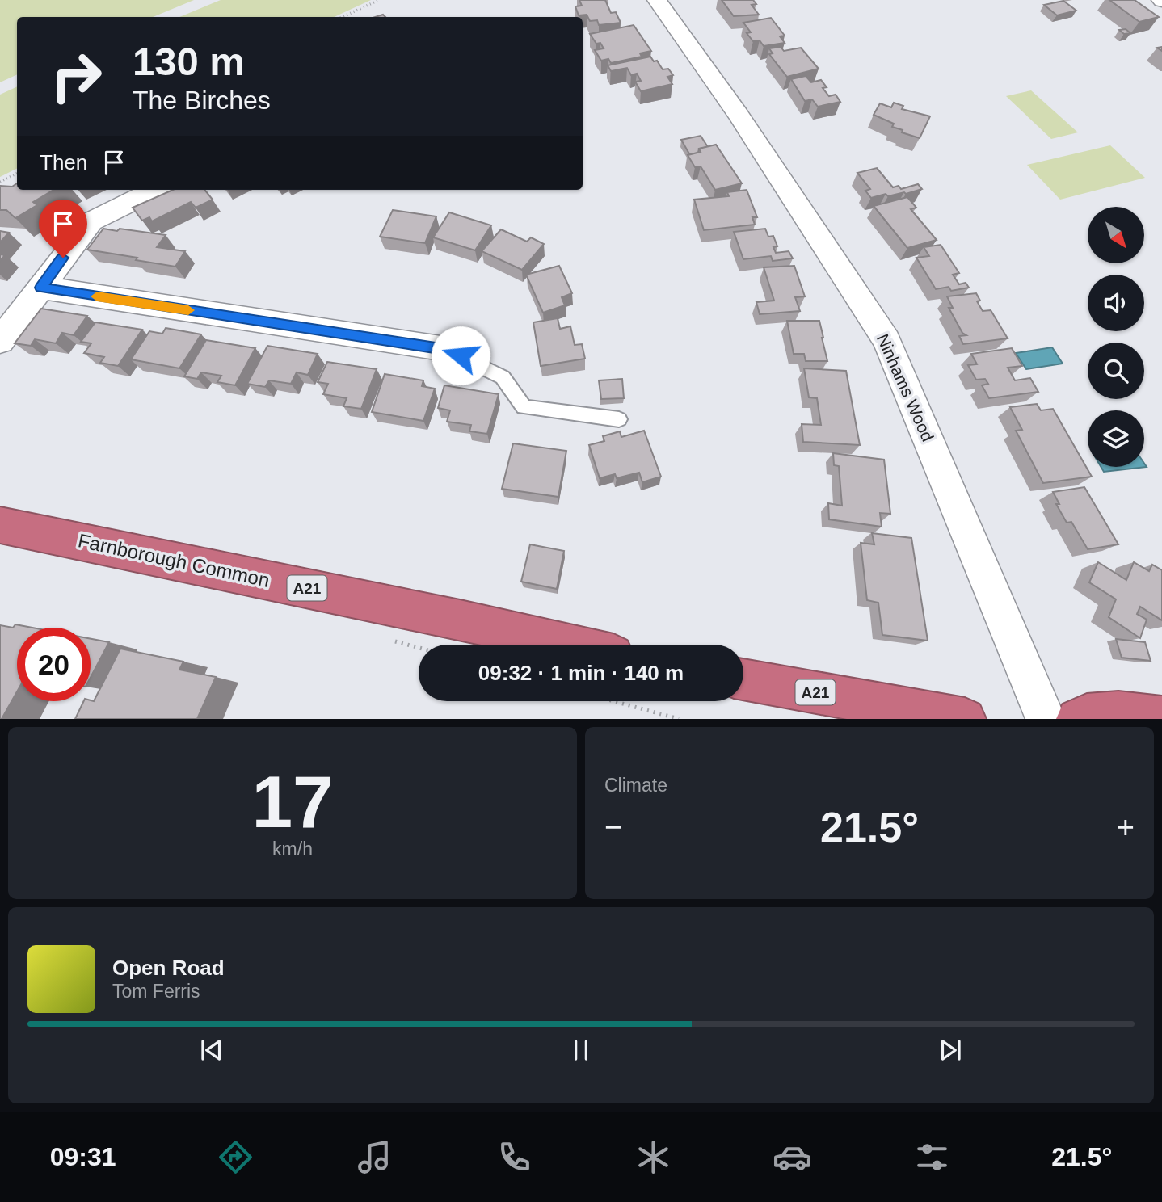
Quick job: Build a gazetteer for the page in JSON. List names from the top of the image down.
{
  "streets": {
    "highway": ["Farnborough Common", "A21"],
    "street": ["Ninhams Wood"]
  },
  "north": "bottom right",
  "page": {
    "turn": ["130 m", "The Birches"],
    "then": "Then",
    "limit": "20",
    "trip": "09:32 · 1 min · 140 m",
    "tile": [
      ["17", "km/h"],
      "Climate"
    ],
    "heat": ["−", "21.5°", "+"],
    "song": ["Open Road", "Tom Ferris"],
    "tabs": ["09:31", "21.5°"]
  }
}
